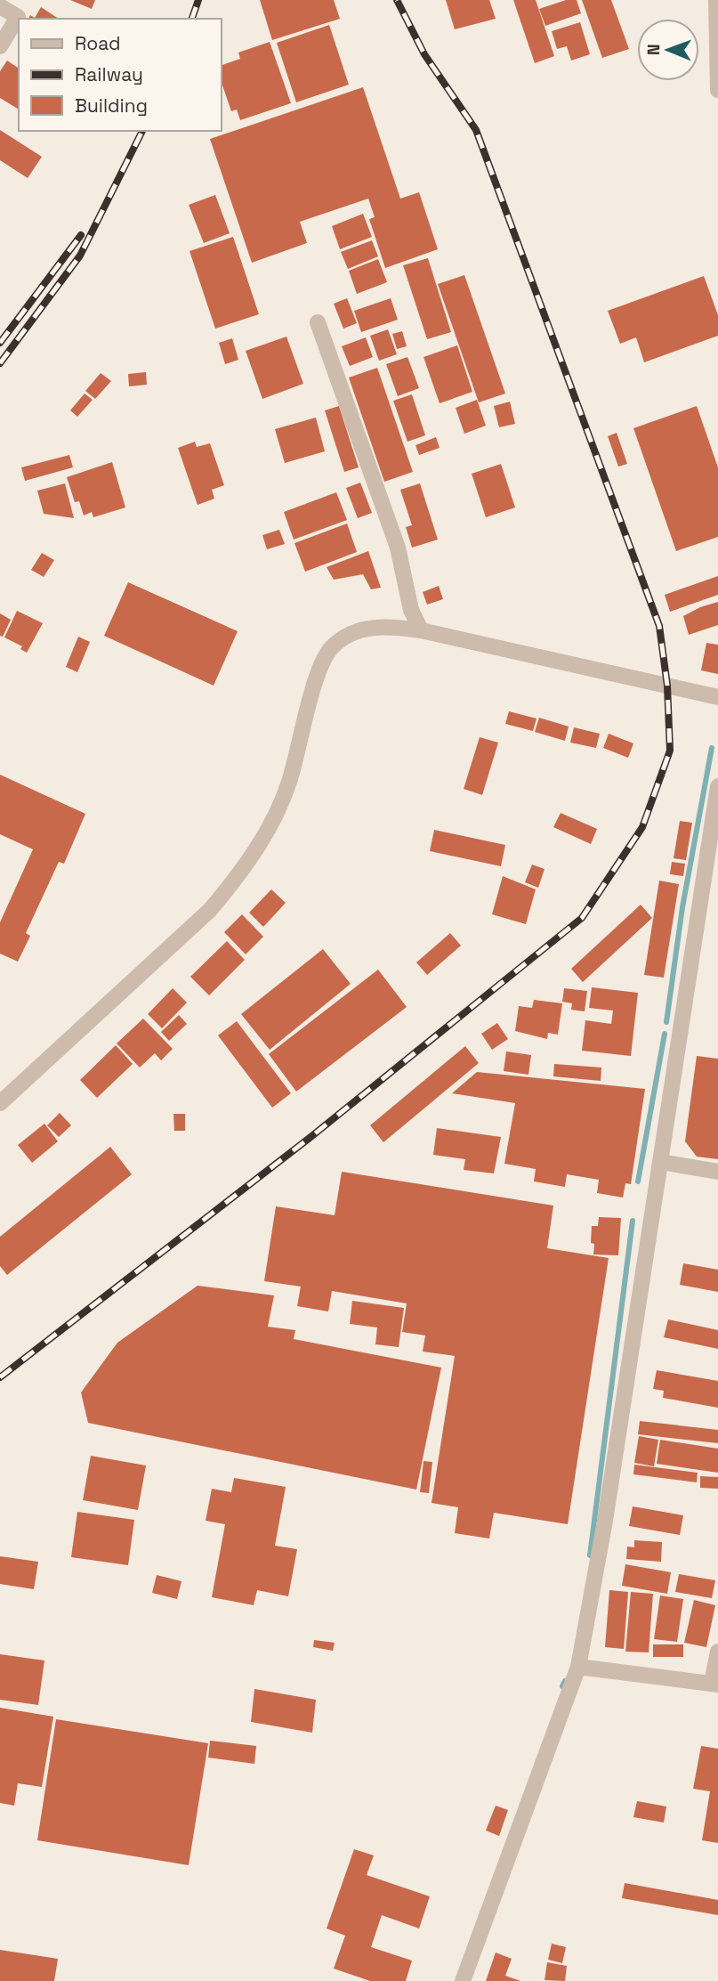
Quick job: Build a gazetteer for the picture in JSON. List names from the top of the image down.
{
  "legend": ["Road", "Railway", "Building"],
  "north": "left"
}
